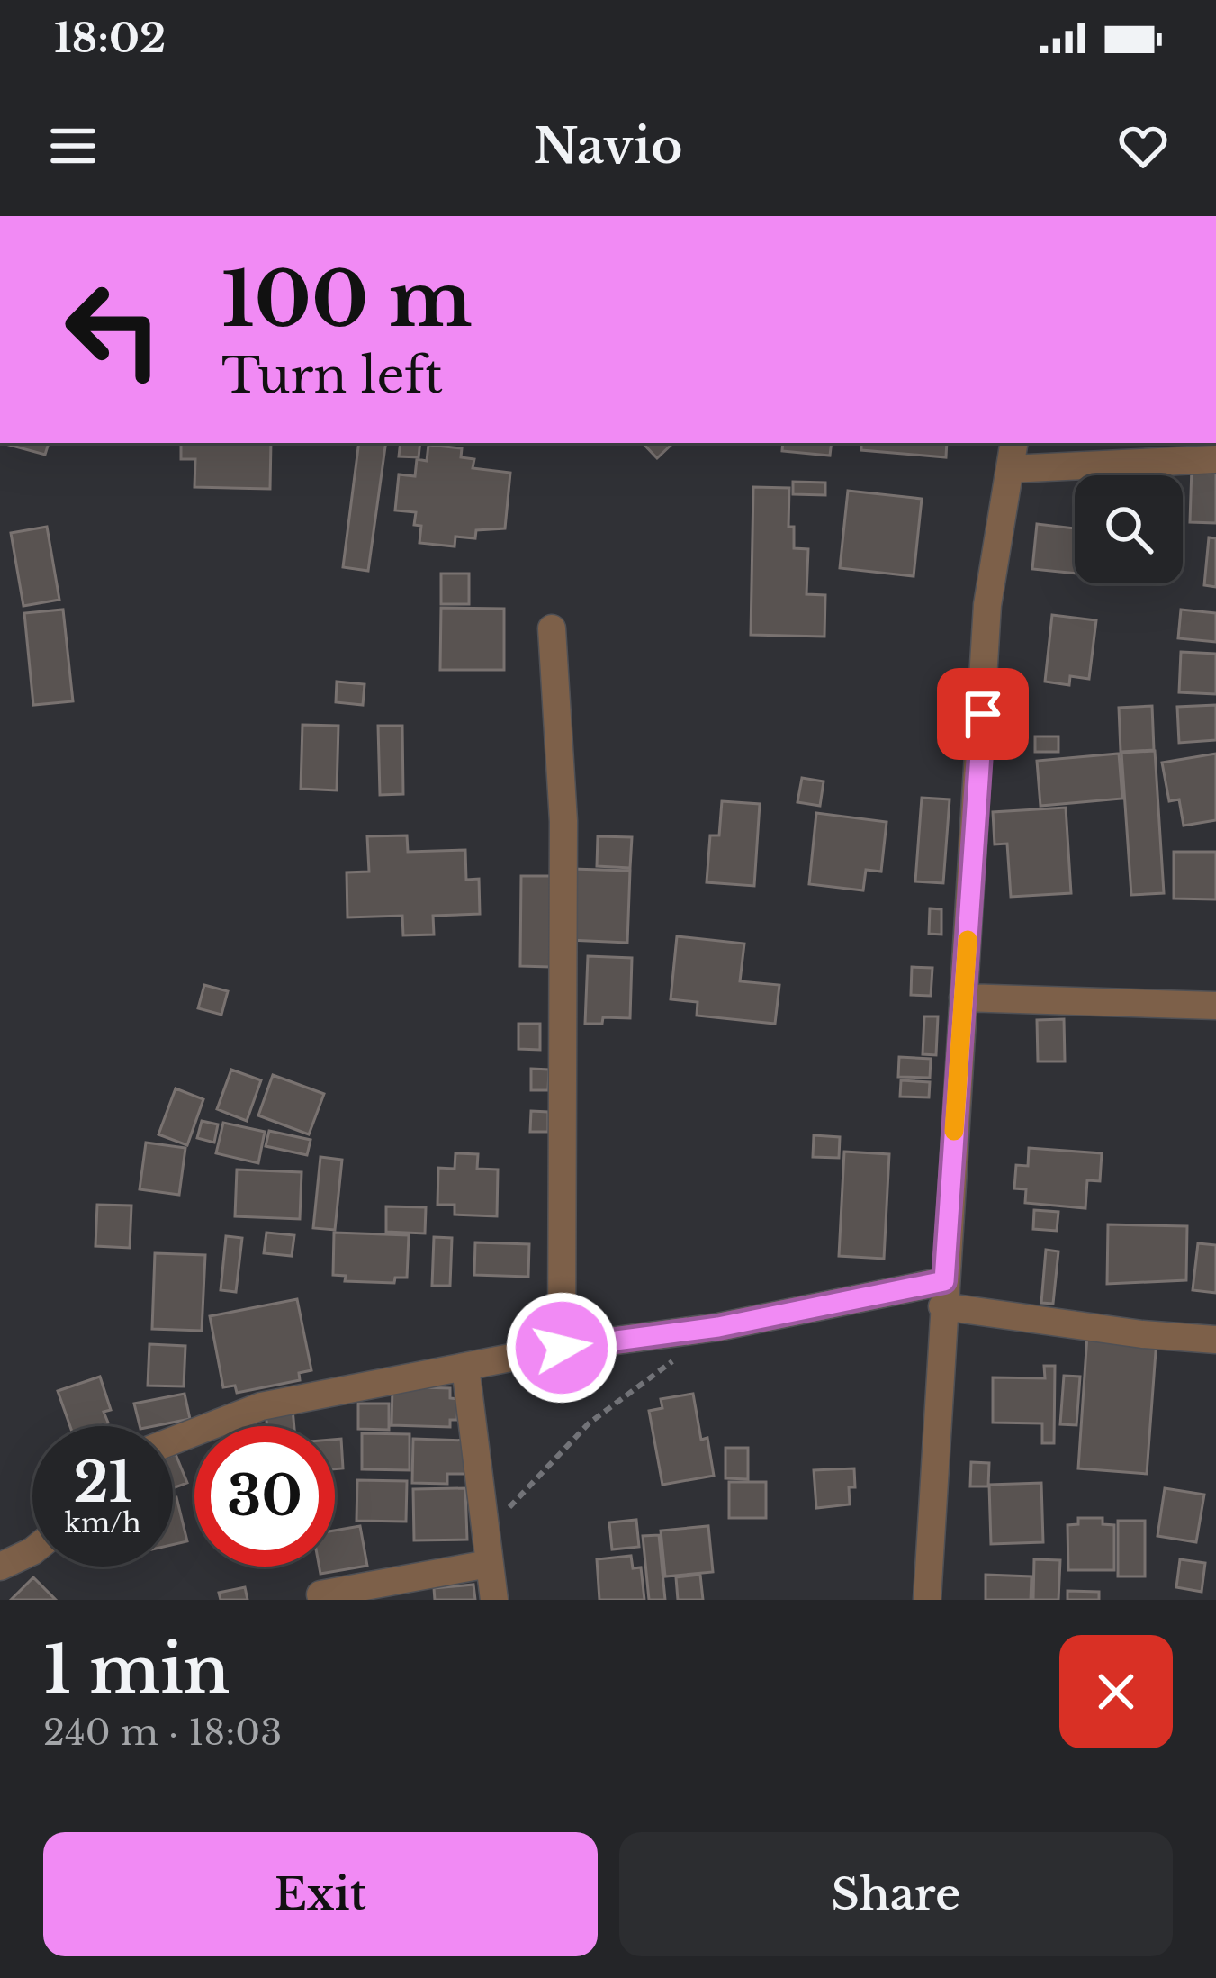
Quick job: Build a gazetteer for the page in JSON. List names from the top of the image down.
{
  "page": {
    "status": "18:02",
    "header": "Navio",
    "turn": ["100 m", "Turn left"],
    "speed": "21 km/h",
    "limit": "30",
    "heading": ["1 min", "240 m · 18:03"],
    "buttons": ["Exit", "Share"]
  }
}
